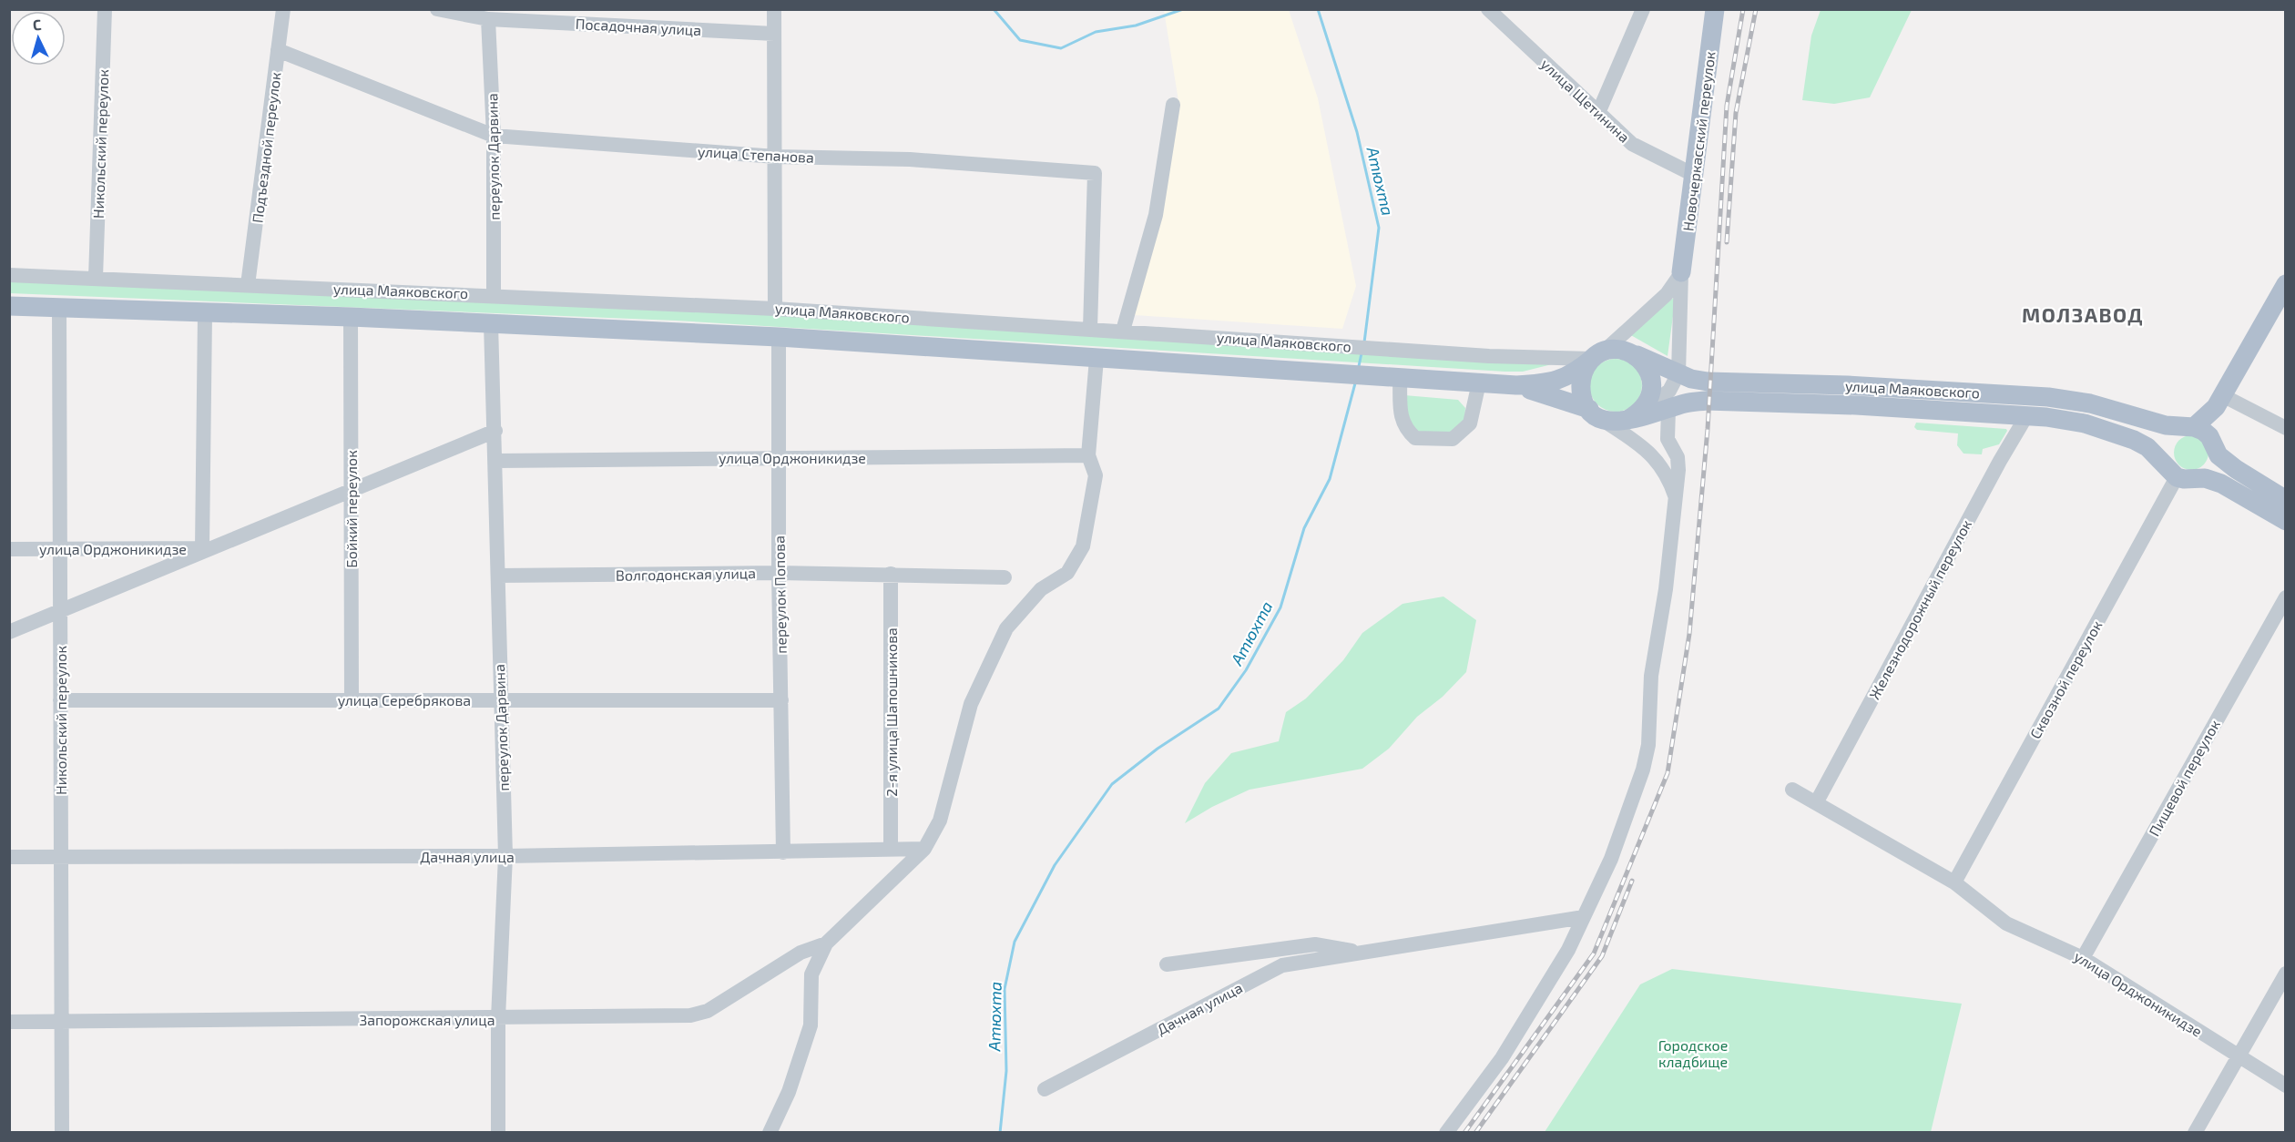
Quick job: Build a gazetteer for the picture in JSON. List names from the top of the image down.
{
  "streets": {
    "main road": ["Новочеркасский переулок", "улица Маяковского"],
    "street": [
      "Посадочная улица",
      "улица Щетинина",
      "Никольский переулок",
      "Подъездной переулок",
      "улица Степанова",
      "переулок Дарвина",
      "улица Орджоникидзе",
      "Бойкий переулок",
      "Волгодонская улица",
      "переулок Попова",
      "Железнодорожный переулок",
      "Сквозной переулок",
      "улица Серебрякова",
      "2-я улица Шапошникова",
      "Пищевой переулок",
      "Дачная улица",
      "Запорожская улица"
    ]
  },
  "crossings": [
    ["Посадочная улица", "переулок Дарвина"],
    ["улица Щетинина", "Новочеркасский переулок"],
    ["Никольский переулок", "улица Маяковского"],
    ["Никольский переулок", "улица Орджоникидзе"],
    ["Никольский переулок", "улица Серебрякова"],
    ["Никольский переулок", "Дачная улица"],
    ["Никольский переулок", "Запорожская улица"],
    ["Подъездной переулок", "улица Степанова"],
    ["Подъездной переулок", "улица Маяковского"],
    ["улица Степанова", "переулок Дарвина"],
    ["улица Степанова", "улица Маяковского"],
    ["переулок Дарвина", "улица Маяковского"],
    ["переулок Дарвина", "улица Орджоникидзе"],
    ["переулок Дарвина", "Волгодонская улица"],
    ["переулок Дарвина", "улица Серебрякова"],
    ["переулок Дарвина", "Дачная улица"],
    ["переулок Дарвина", "Запорожская улица"],
    ["улица Маяковского", "Бойкий переулок"],
    ["улица Маяковского", "переулок Попова"],
    ["улица Маяковского", "Железнодорожный переулок"],
    ["улица Маяковского", "Сквозной переулок"],
    ["улица Орджоникидзе", "Бойкий переулок"],
    ["улица Орджоникидзе", "переулок Попова"],
    ["улица Орджоникидзе", "Железнодорожный переулок"],
    ["улица Орджоникидзе", "Сквозной переулок"],
    ["улица Орджоникидзе", "Пищевой переулок"],
    ["Бойкий переулок", "улица Серебрякова"],
    ["Волгодонская улица", "переулок Попова"],
    ["Волгодонская улица", "2-я улица Шапошникова"],
    ["переулок Попова", "улица Серебрякова"],
    ["переулок Попова", "Дачная улица"],
    ["2-я улица Шапошникова", "Дачная улица"]
  ],
  "districts": ["МОЛЗАВОД"],
  "water": ["Атюхта"],
  "parks": ["Городское кладбище"],
  "north": "top"
}
